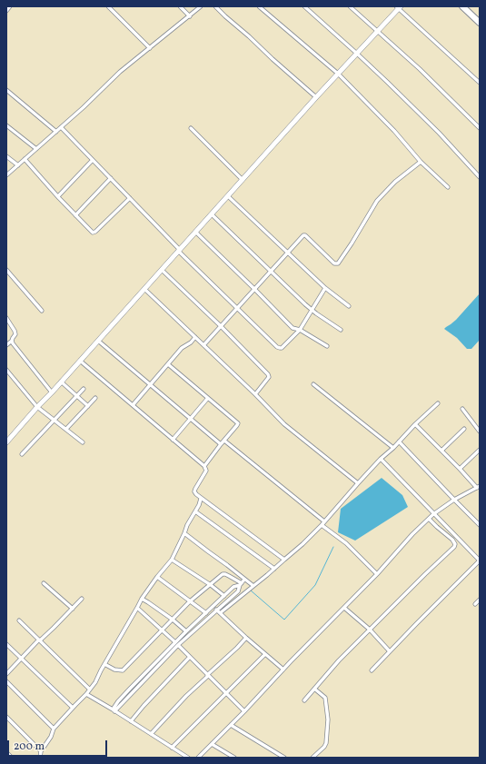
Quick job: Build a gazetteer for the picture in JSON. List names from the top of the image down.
{
  "scale_bar": "200 m"
}
